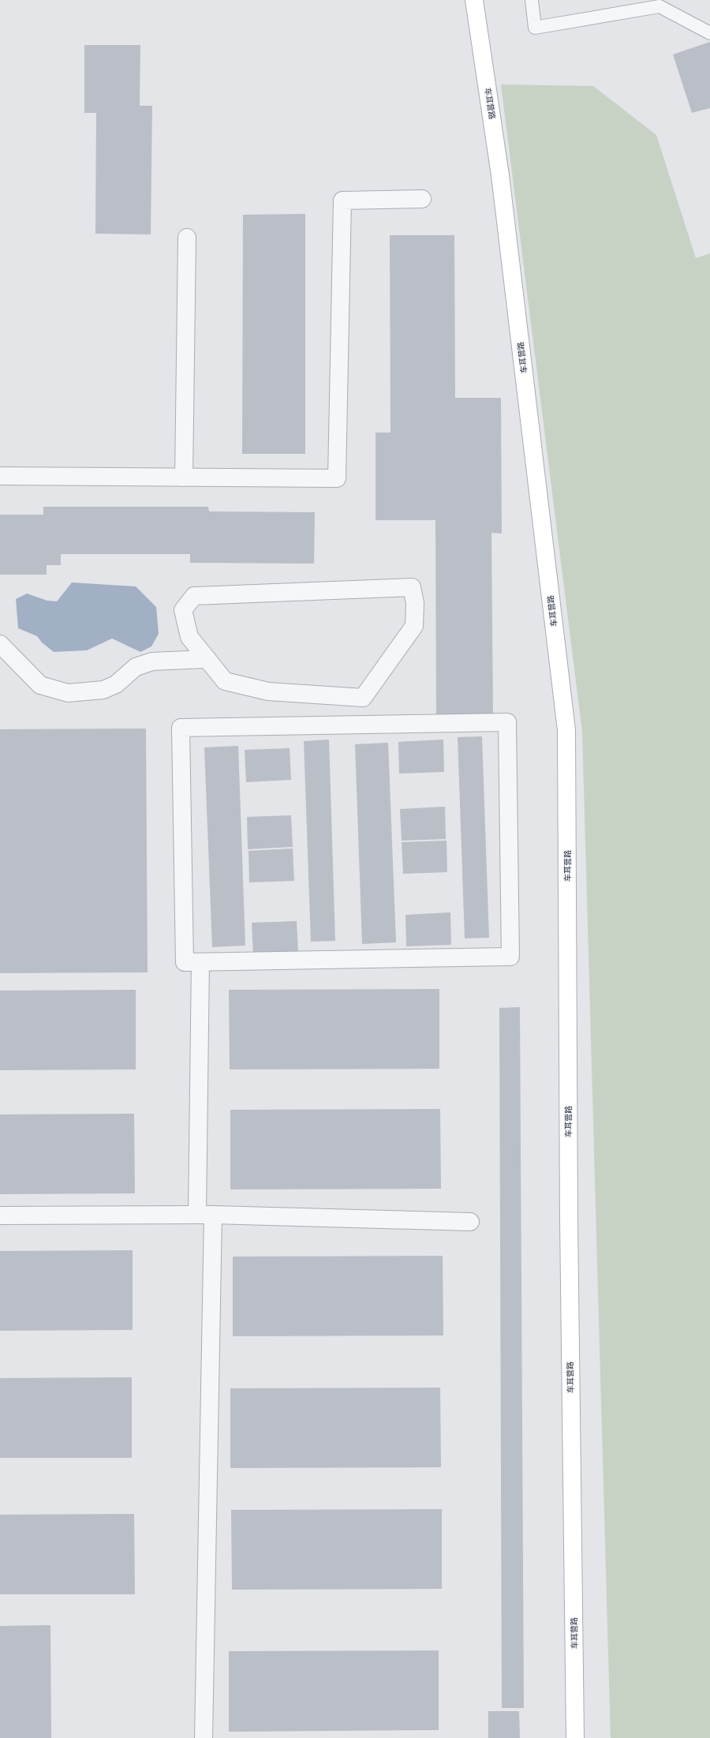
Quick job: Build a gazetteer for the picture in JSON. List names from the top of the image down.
{
  "streets": {
    "street": ["车耳营路"]
  }
}
